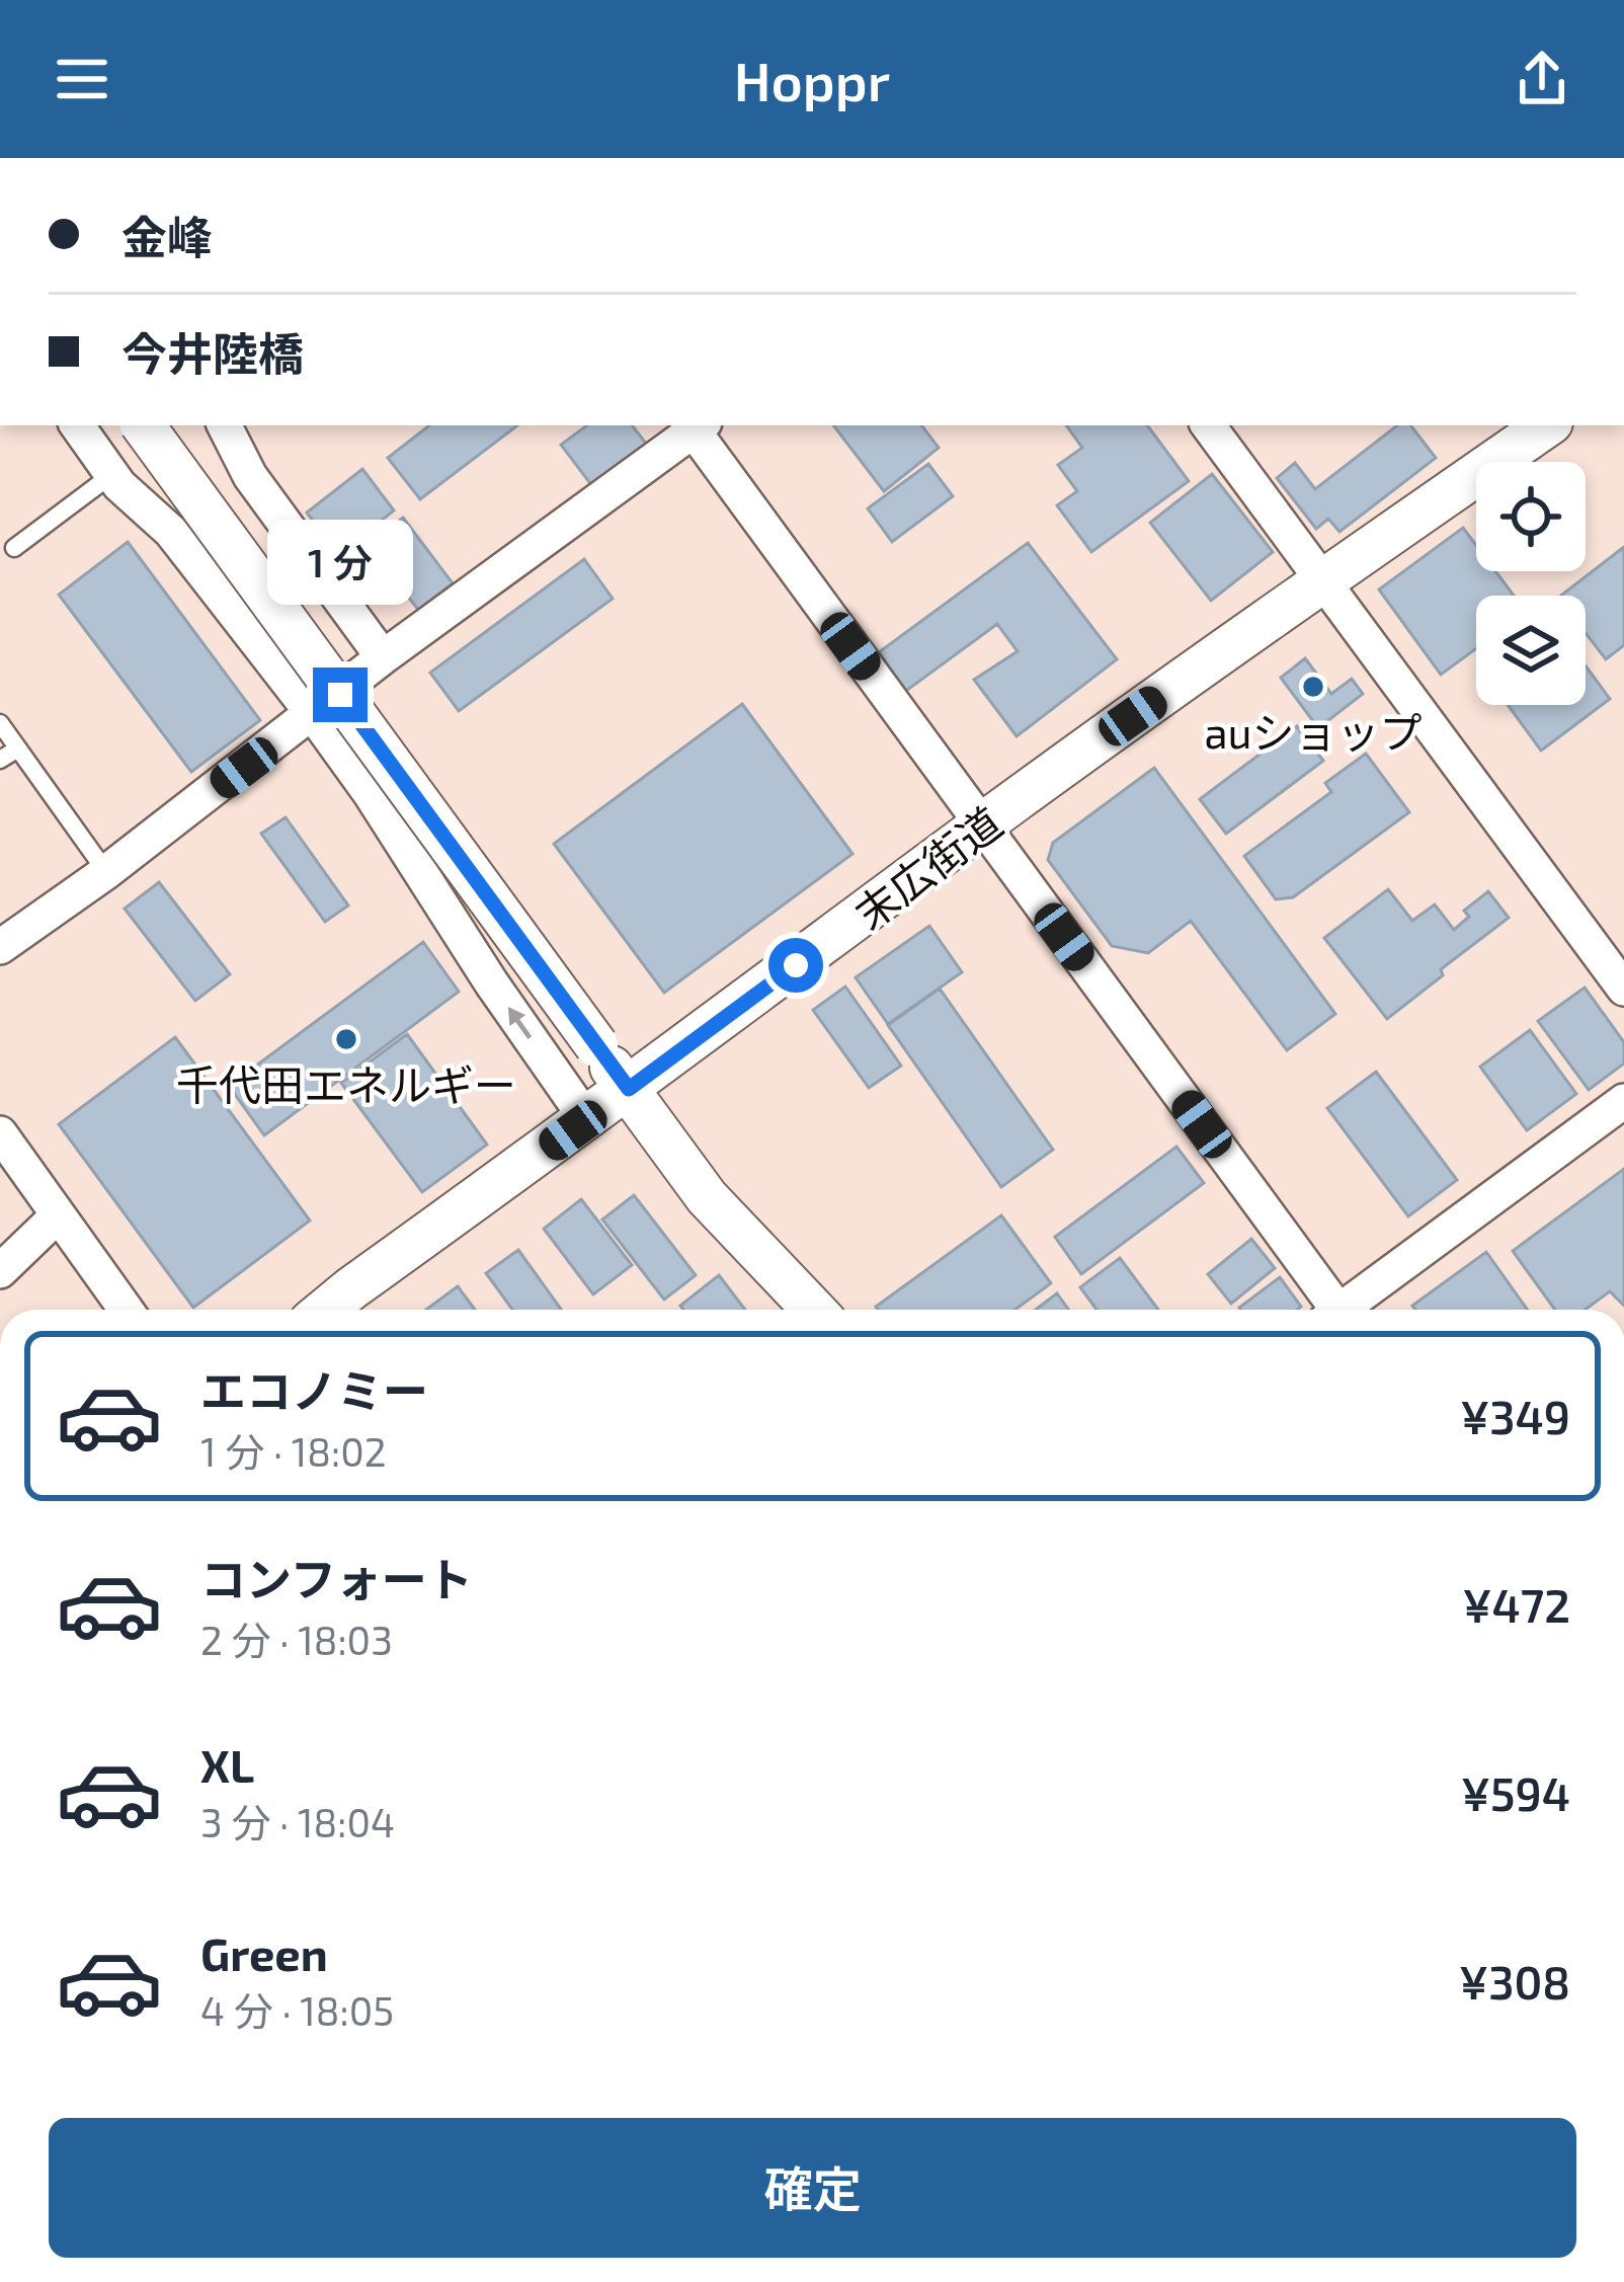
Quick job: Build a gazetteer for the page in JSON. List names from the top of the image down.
{
  "streets": {
    "street": ["末広街道"]
  },
  "places": ["auショップ", "千代田エネルギー"],
  "page": {
    "header": "Hoppr",
    "banner": ["金峰", "今井陸橋"],
    "bubble": "1 分",
    "list": [
      {
        "name": "エコノミー",
        "note": "1 分 · 18:02",
        "value": "¥349"
      },
      {
        "name": "コンフォート",
        "note": "2 分 · 18:03",
        "value": "¥472"
      },
      {
        "name": "XL",
        "note": "3 分 · 18:04",
        "value": "¥594"
      },
      {
        "name": "Green",
        "note": "4 分 · 18:05",
        "value": "¥308"
      }
    ],
    "buttons": "確定"
  }
}
